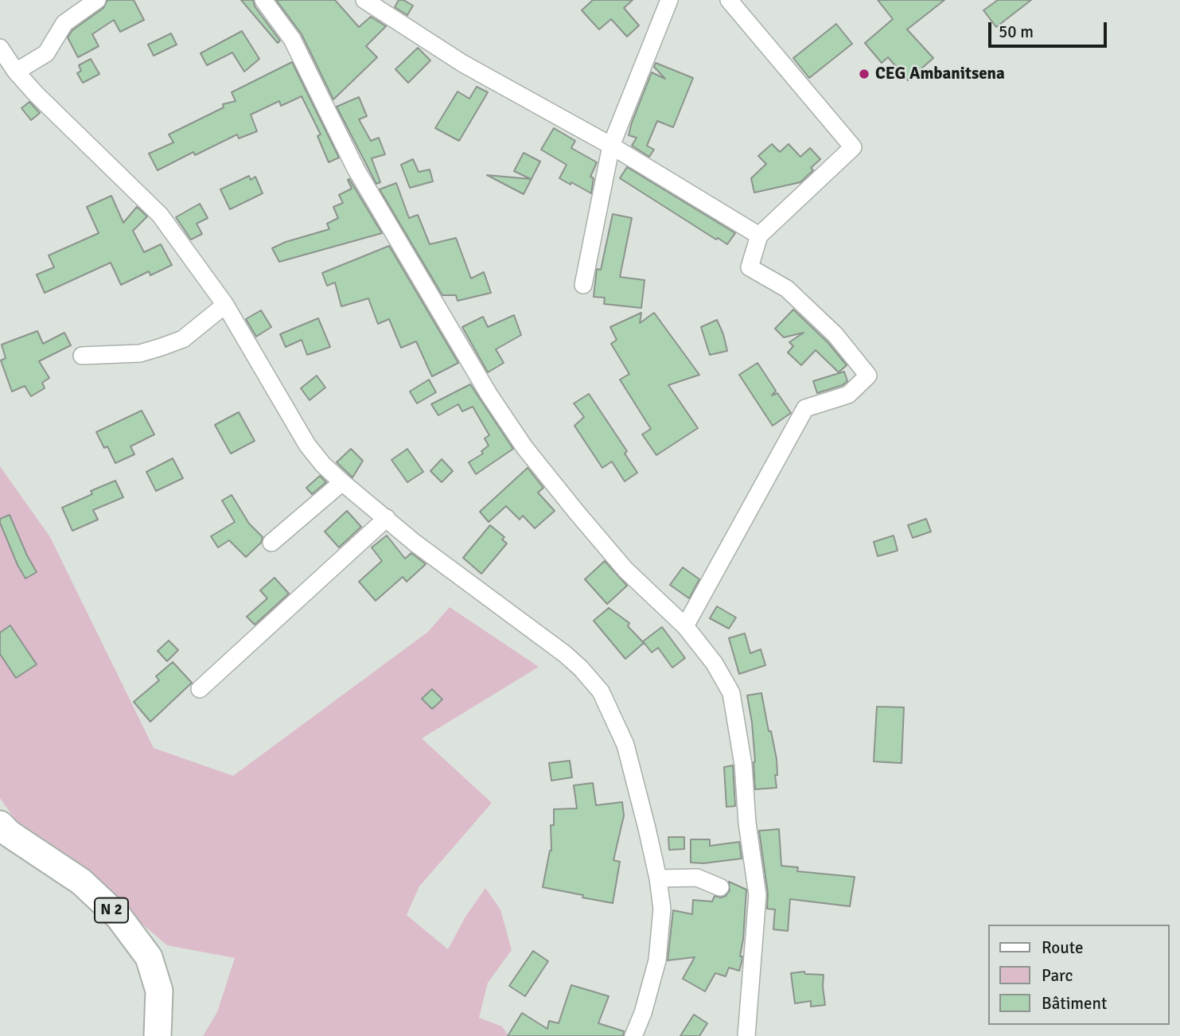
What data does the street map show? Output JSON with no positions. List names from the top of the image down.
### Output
{
  "streets": {
    "main road": ["N 2"]
  },
  "places": ["CEG Ambanitsena"],
  "legend": ["Route", "Parc", "Bâtiment"],
  "scale_bar": "50 m"
}
